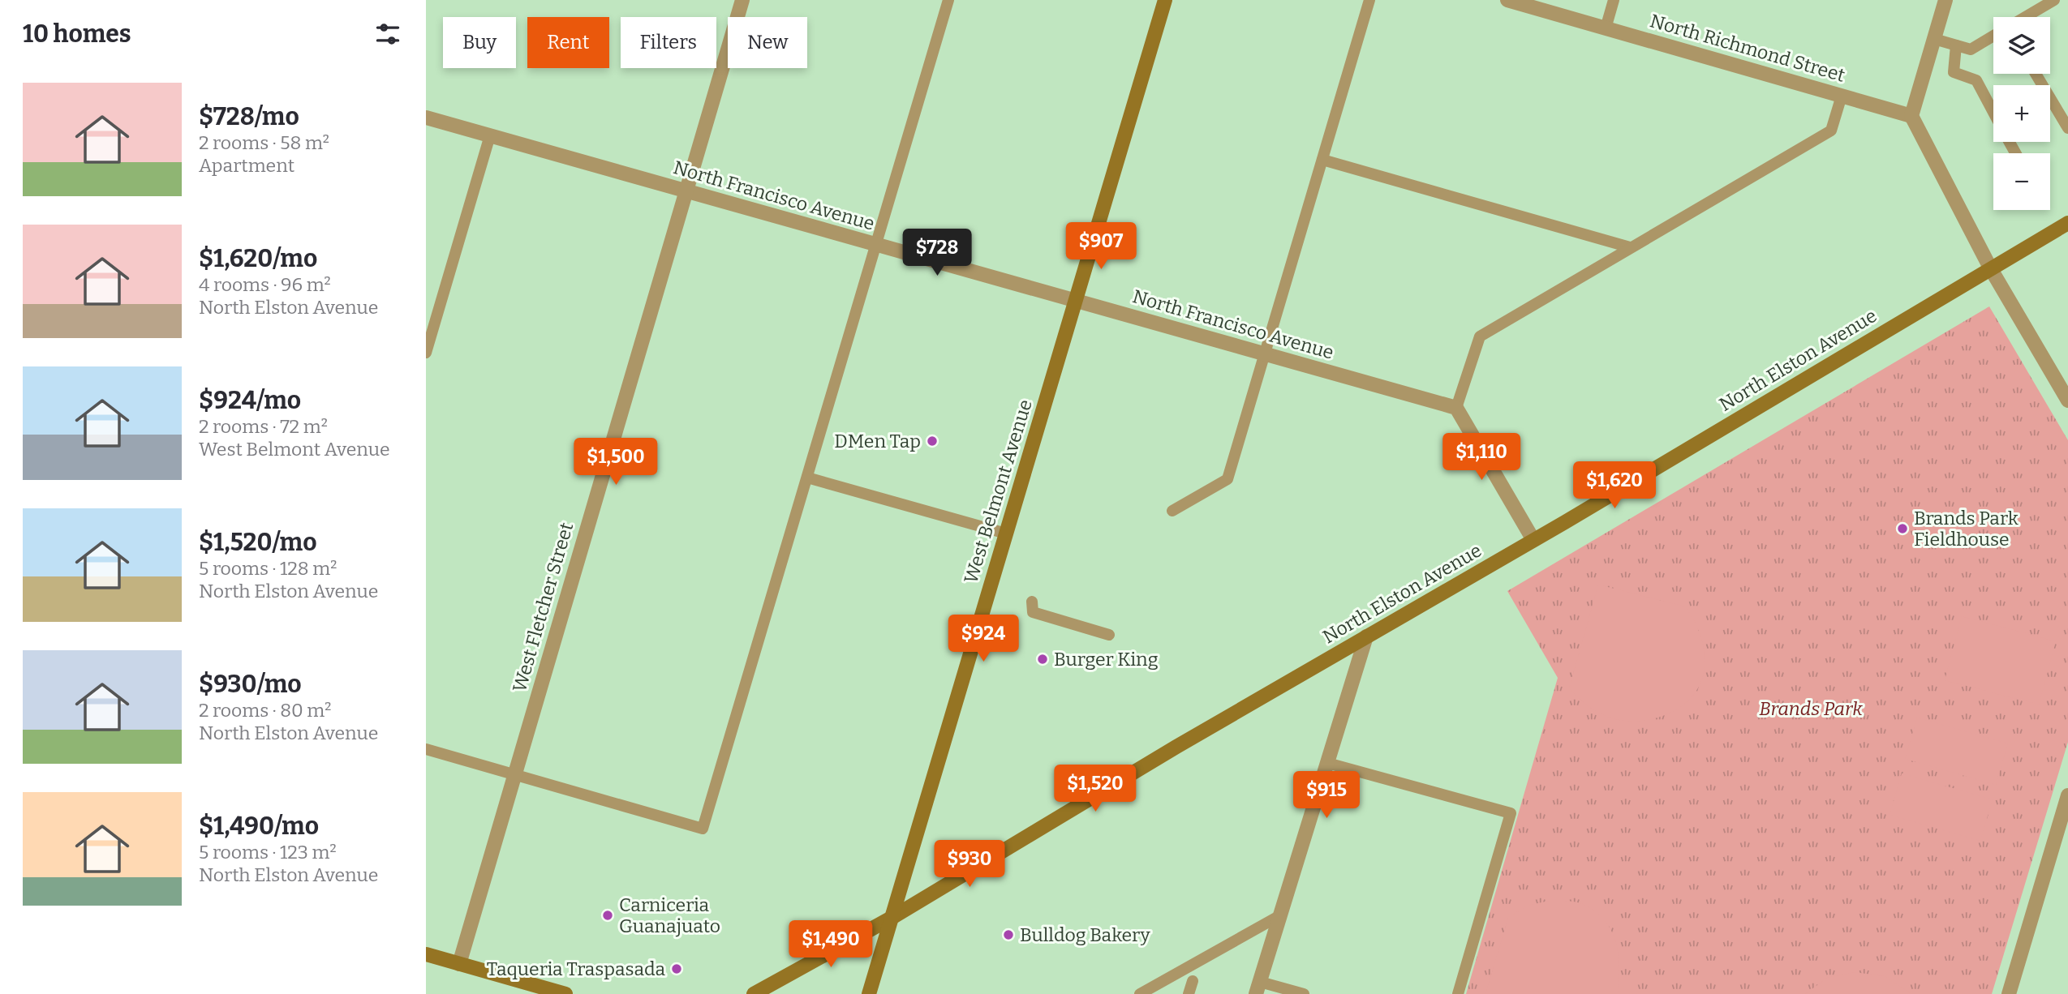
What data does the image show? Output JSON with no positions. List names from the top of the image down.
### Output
{
  "streets": {
    "main road": ["North Elston Avenue", "West Belmont Avenue"],
    "street": ["North Richmond Street", "North Francisco Avenue", "West Fletcher Street"]
  },
  "crossings": [
    ["North Francisco Avenue", "West Belmont Avenue"],
    ["North Francisco Avenue", "West Fletcher Street"],
    ["North Elston Avenue", "West Belmont Avenue"]
  ],
  "parks": ["Brands Park"],
  "places": [
    "DMen Tap",
    "Brands Park Fieldhouse",
    "Burger King",
    "Carniceria Guanajuato",
    "Bulldog Bakery",
    "Taqueria Traspasada"
  ],
  "page": {
    "heading": "10 homes",
    "map_buttons": ["+", "−"],
    "chip": [
      "Buy",
      "Rent",
      "Filters",
      "New"
    ],
    "list": [
      {
        "name": "$728/mo",
        "note": "2 rooms · 58 m² · Apartment"
      },
      {
        "name": "$1,620/mo",
        "note": "4 rooms · 96 m² · North Elston Avenue"
      },
      {
        "name": "$924/mo",
        "note": "2 rooms · 72 m² · West Belmont Avenue"
      },
      {
        "name": "$1,520/mo",
        "note": "5 rooms · 128 m² · North Elston Avenue"
      },
      {
        "name": "$930/mo",
        "note": "2 rooms · 80 m² · North Elston Avenue"
      },
      {
        "name": "$1,490/mo",
        "note": "5 rooms · 123 m² · North Elston Avenue"
      }
    ],
    "price": [
      "$907",
      "$728",
      "$1,110",
      "$1,500",
      "$1,620",
      "$924",
      "$1,520",
      "$915",
      "$930",
      "$1,490"
    ]
  }
}
